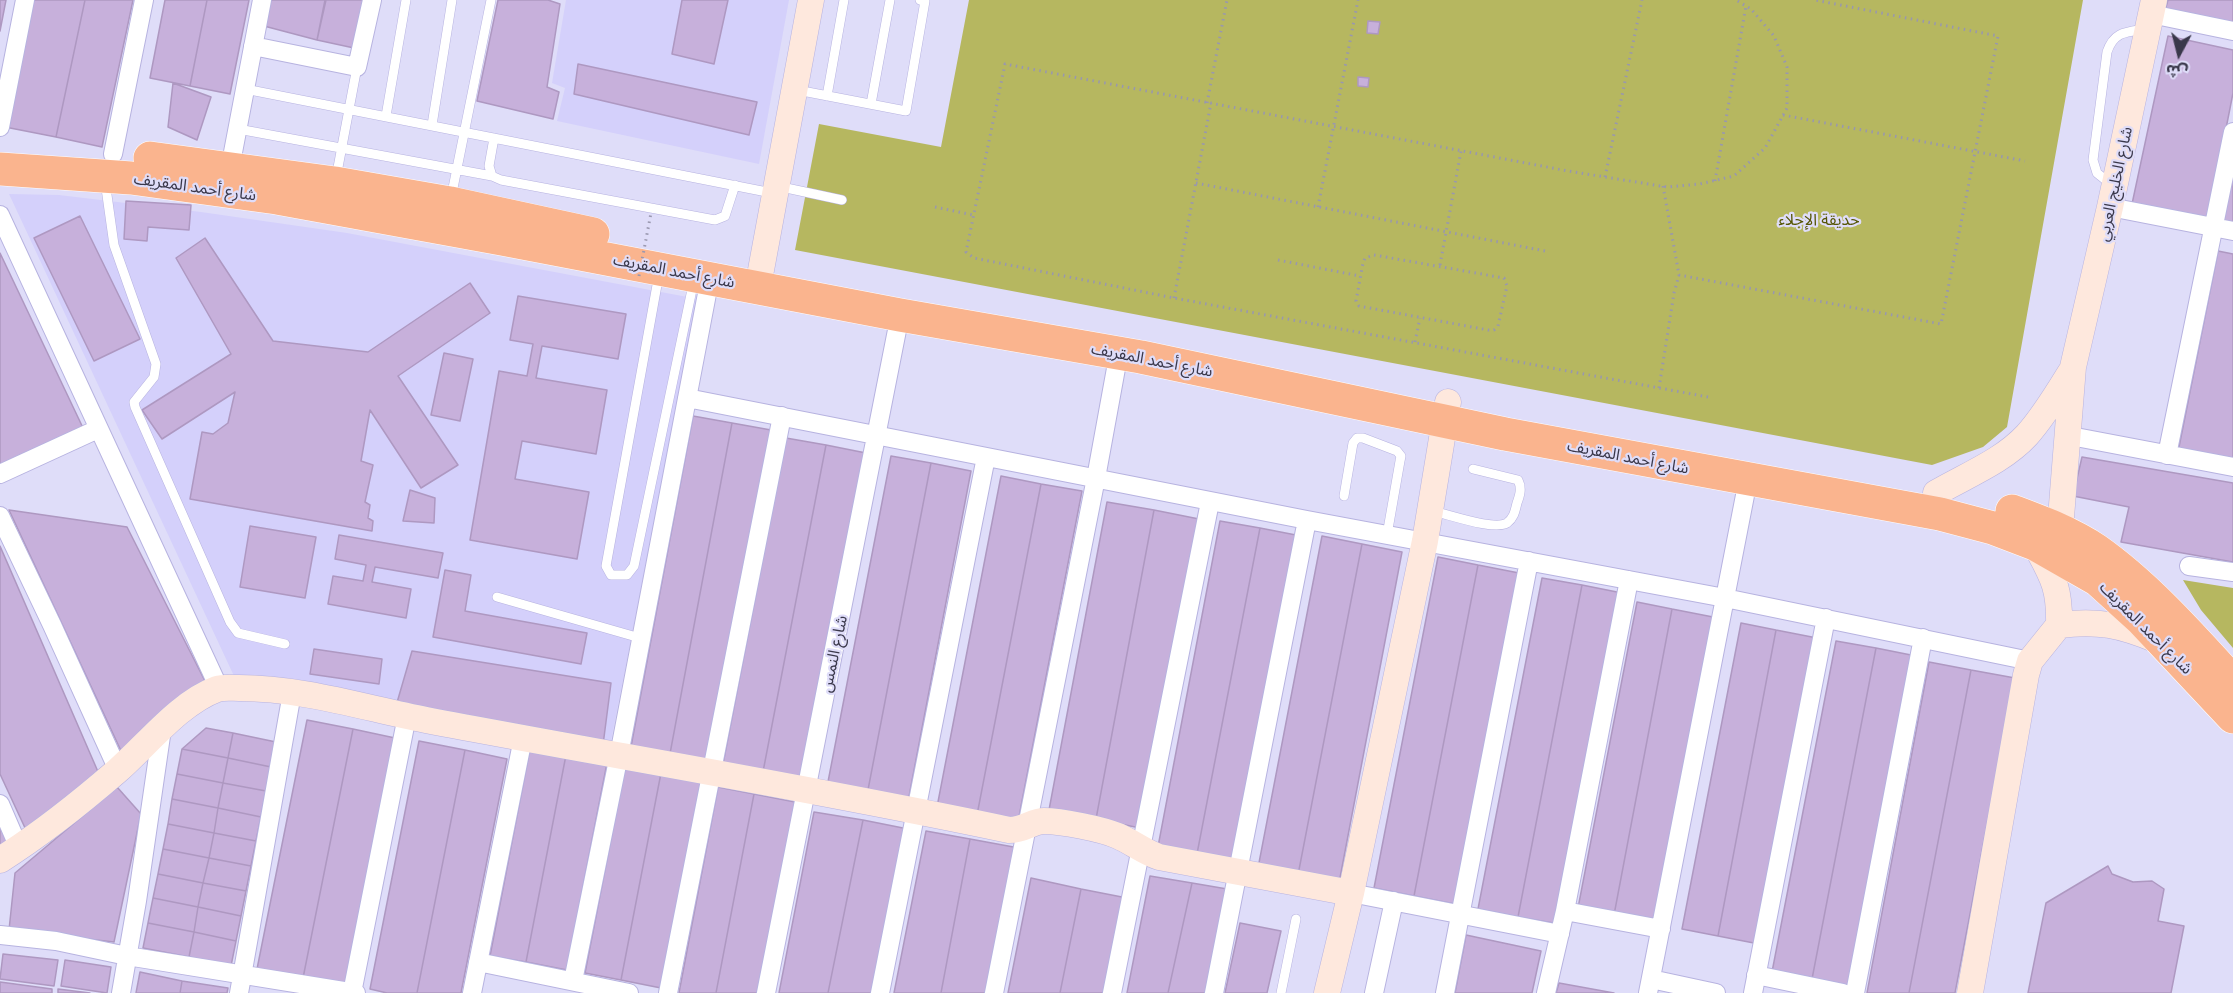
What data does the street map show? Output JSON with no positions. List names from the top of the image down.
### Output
{
  "streets": {
    "highway": ["شارع أحمد المقريف"],
    "street": ["شارع الخليج العربي", "شارع النمس"]
  },
  "crossings": [
    ["شارع الخليج العربي", "شارع أحمد المقريف"],
    ["شارع أحمد المقريف", "شارع النمس"]
  ],
  "parks": ["حديقة الإجلاء"],
  "north": "bottom"
}
